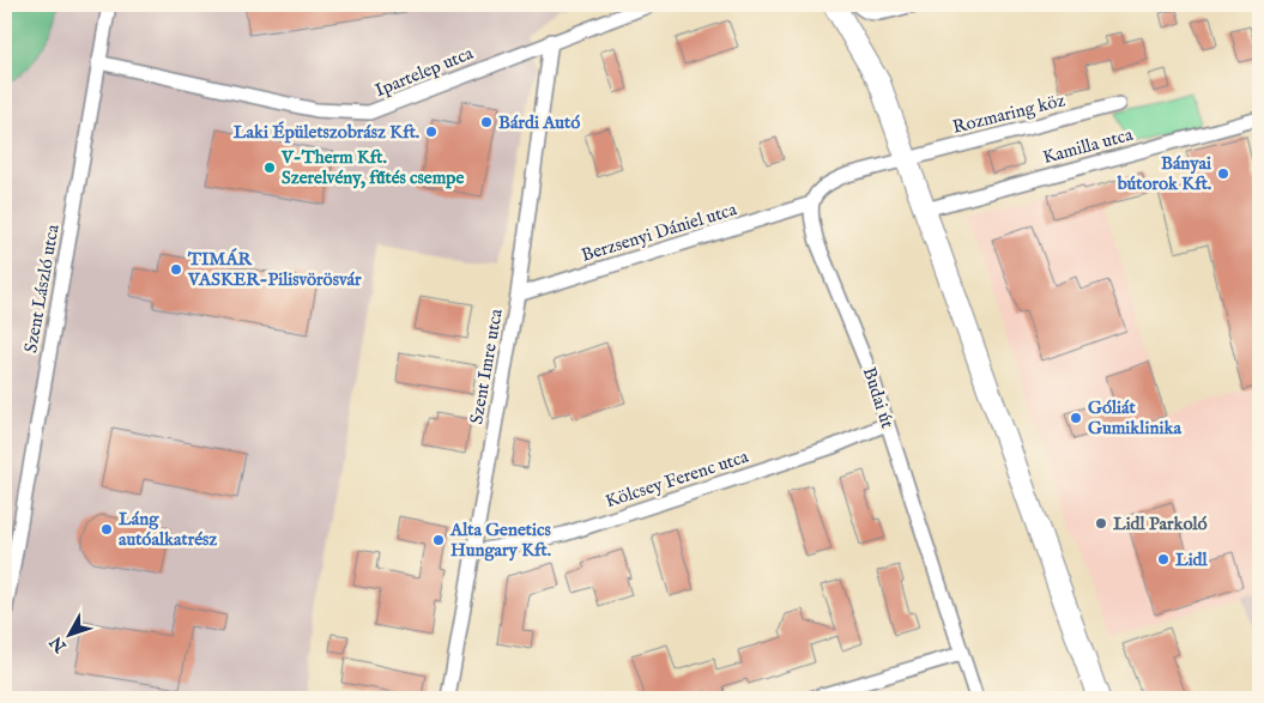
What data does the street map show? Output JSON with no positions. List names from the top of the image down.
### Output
{
  "streets": {
    "street": [
      "Ipartelep utca",
      "Rozmaring köz",
      "Kamilla utca",
      "Berzsenyi Dániel utca",
      "Szent László utca",
      "Szent Imre utca",
      "Budai út",
      "Kölcsey Ferenc utca"
    ]
  },
  "crossings": [
    ["Ipartelep utca", "Szent László utca"],
    ["Ipartelep utca", "Szent Imre utca"],
    ["Berzsenyi Dániel utca", "Szent Imre utca"],
    ["Berzsenyi Dániel utca", "Budai út"],
    ["Szent Imre utca", "Kölcsey Ferenc utca"],
    ["Budai út", "Kölcsey Ferenc utca"]
  ],
  "places": [
    "Bárdi Autó",
    "Laki Épületszobrász Kft.",
    "V-Therm Kft. Szerelvény, fűtés csempe",
    "Bányai bútorok Kft.",
    "TIMÁR VASKER-Pilisvörösvár",
    "Góliát Gumiklinika",
    "Lidl Parkoló",
    "Láng autóalkatrész",
    "Alta Genetics Hungary Kft.",
    "Lidl"
  ],
  "north": "bottom left"
}
